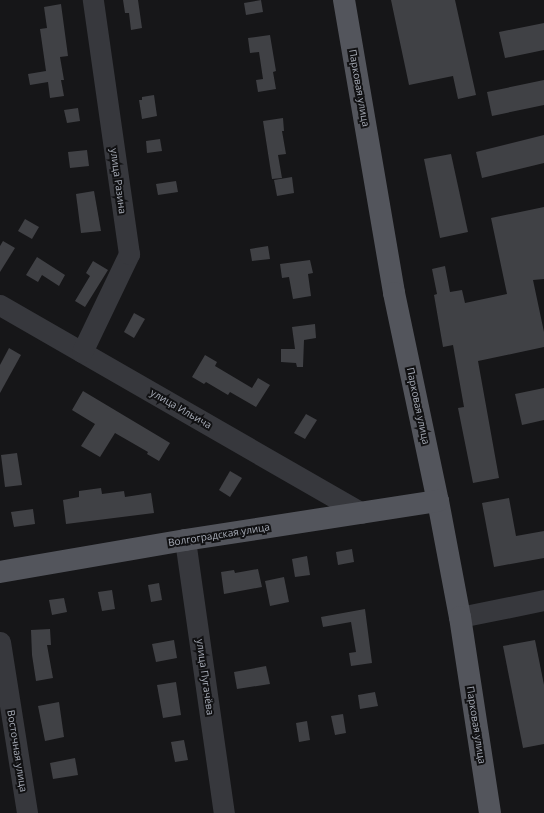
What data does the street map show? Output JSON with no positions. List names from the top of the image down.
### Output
{
  "streets": {
    "main road": ["Парковая улица", "Волгоградская улица"],
    "street": [
      "улица Разина",
      "улица Ильича",
      "улица Пугачёва",
      "Восточная улица"
    ]
  },
  "crossings": [
    ["Парковая улица", "Волгоградская улица"],
    ["улица Разина", "улица Ильича"],
    ["улица Ильича", "Волгоградская улица"],
    ["Волгоградская улица", "улица Пугачёва"]
  ]
}
